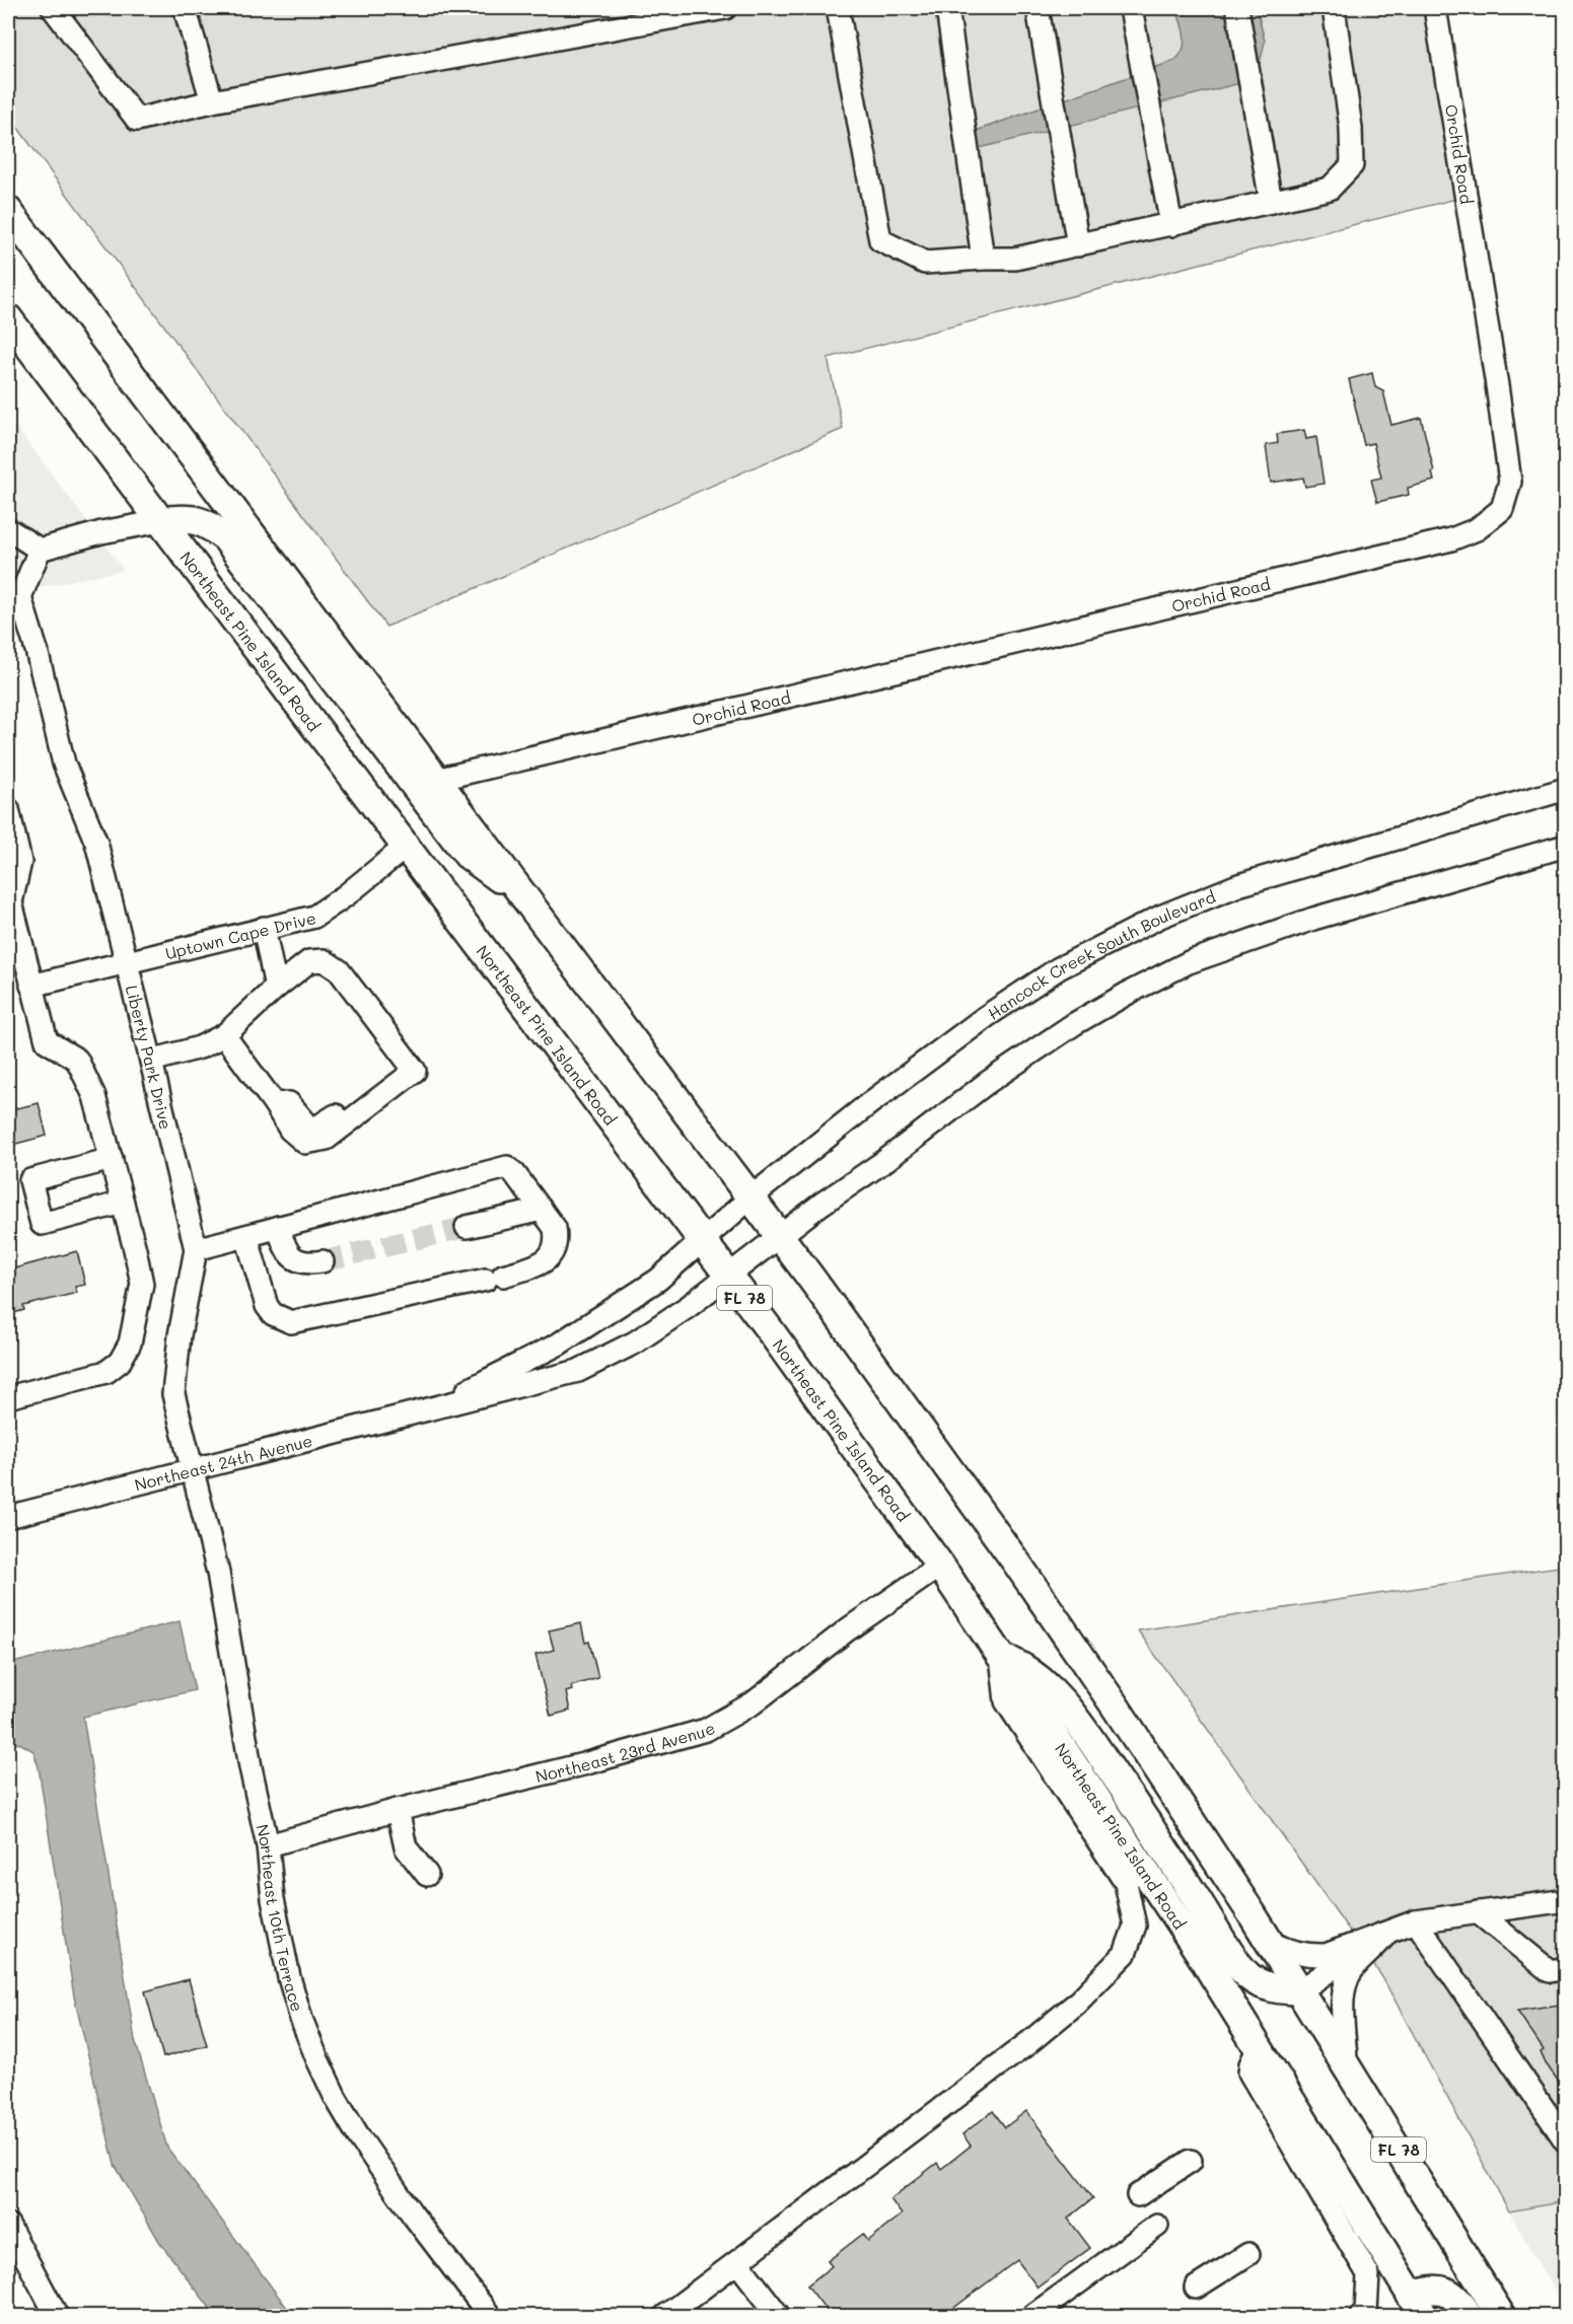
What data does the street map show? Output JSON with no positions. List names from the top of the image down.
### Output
{
  "streets": {
    "main road": ["Northeast Pine Island Road", "FL 78"],
    "street": [
      "Orchid Road",
      "Uptown Cape Drive",
      "Hancock Creek South Boulevard",
      "Liberty Park Drive",
      "Northeast 24th Avenue",
      "Northeast 23rd Avenue",
      "Northeast 10th Terrace"
    ]
  },
  "crossings": [
    ["Orchid Road", "FL 78"],
    ["Northeast Pine Island Road", "Uptown Cape Drive"],
    ["Northeast Pine Island Road", "Hancock Creek South Boulevard"],
    ["Northeast Pine Island Road", "Northeast 24th Avenue"],
    ["Northeast Pine Island Road", "Northeast 23rd Avenue"],
    ["Uptown Cape Drive", "Liberty Park Drive"],
    ["Hancock Creek South Boulevard", "FL 78"],
    ["Hancock Creek South Boulevard", "Northeast 24th Avenue"],
    ["Liberty Park Drive", "Northeast 24th Avenue"],
    ["Liberty Park Drive", "Northeast 10th Terrace"],
    ["Northeast 24th Avenue", "Northeast 10th Terrace"],
    ["Northeast 23rd Avenue", "Northeast 10th Terrace"]
  ]
}
